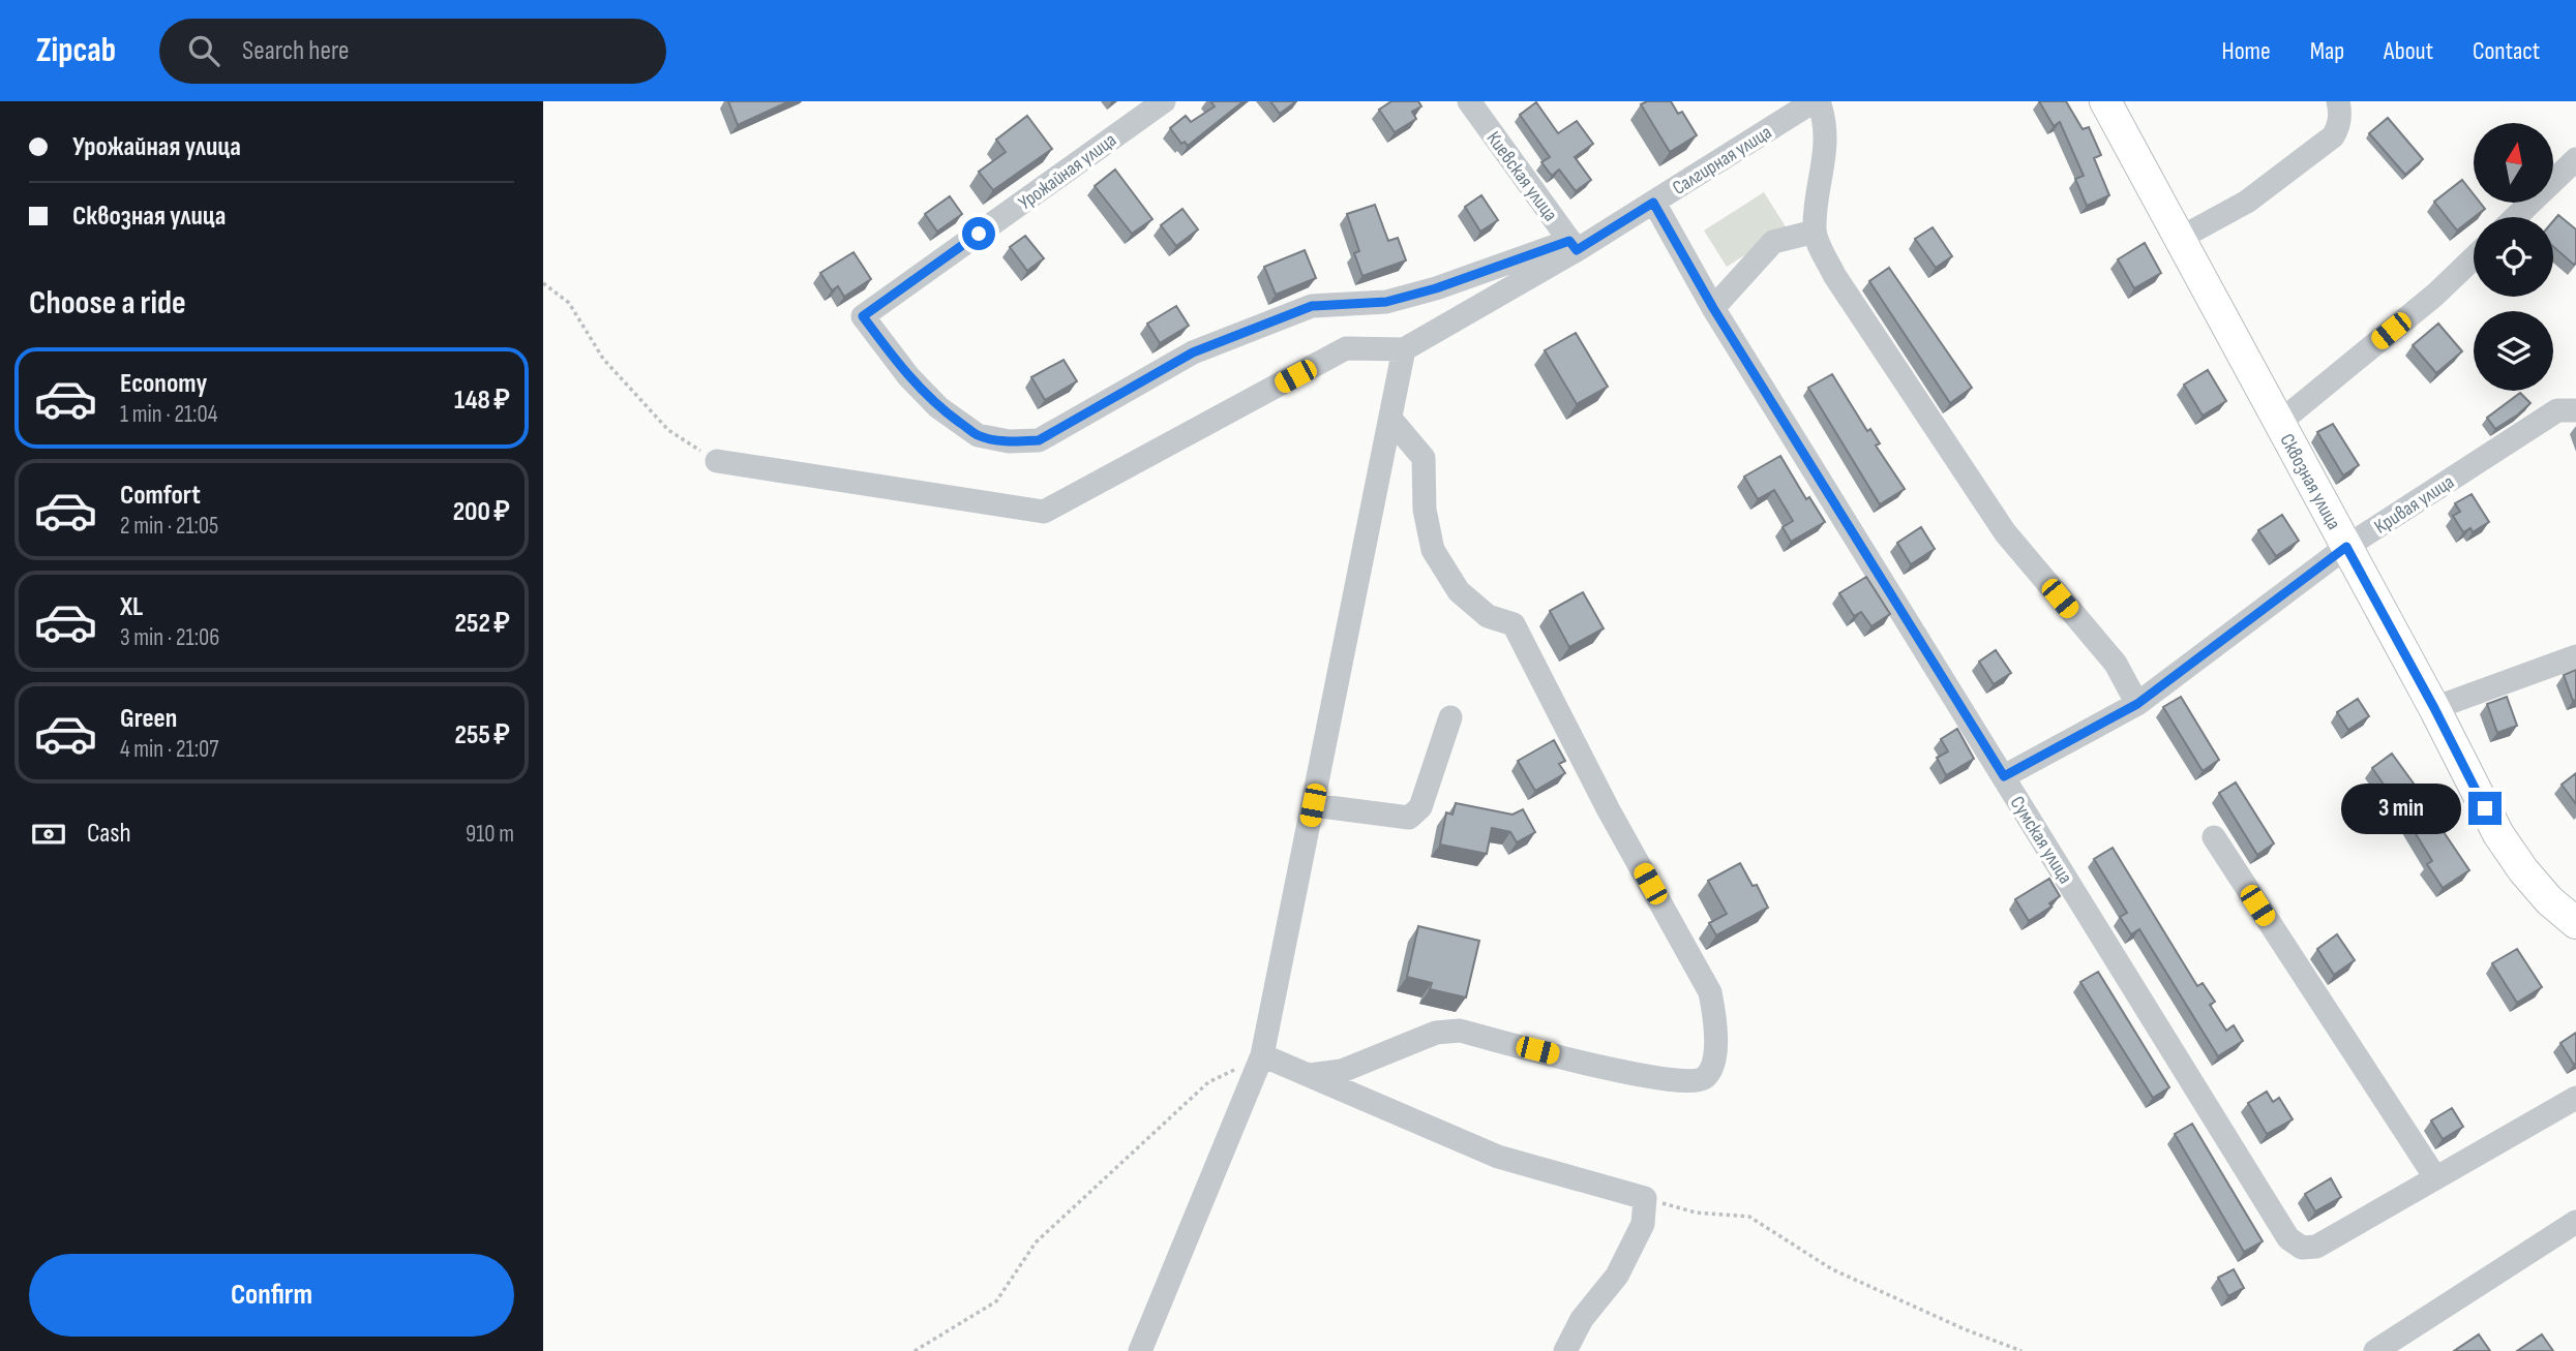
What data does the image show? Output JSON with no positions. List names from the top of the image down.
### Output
{
  "streets": {
    "main road": ["Сквозная улица"],
    "street": [
      "Салгирная улица",
      "Урожайная улица",
      "Киевская улица",
      "Кривая улица",
      "Сумская улица"
    ]
  },
  "crossings": [
    ["Салгирная улица", "Урожайная улица"],
    ["Салгирная улица", "Киевская улица"],
    ["Салгирная улица", "Сумская улица"],
    ["Урожайная улица", "Киевская улица"],
    ["Сквозная улица", "Кривая улица"],
    ["Кривая улица", "Сумская улица"]
  ],
  "north": "top",
  "page": {
    "header": "Zipcab",
    "search": "Search here",
    "nav": [
      "Home",
      "Map",
      "About",
      "Contact"
    ],
    "banner": ["Урожайная улица", "Сквозная улица"],
    "heading": "Choose a ride",
    "list": [
      {
        "name": "Economy",
        "note": "1 min · 21:04",
        "value": "148 ₽"
      },
      {
        "name": "Comfort",
        "note": "2 min · 21:05",
        "value": "200 ₽"
      },
      {
        "name": "XL",
        "note": "3 min · 21:06",
        "value": "252 ₽"
      },
      {
        "name": "Green",
        "note": "4 min · 21:07",
        "value": "255 ₽"
      }
    ],
    "bubble": "3 min",
    "pay": ["Cash", "910 m"],
    "buttons": "Confirm"
  }
}
